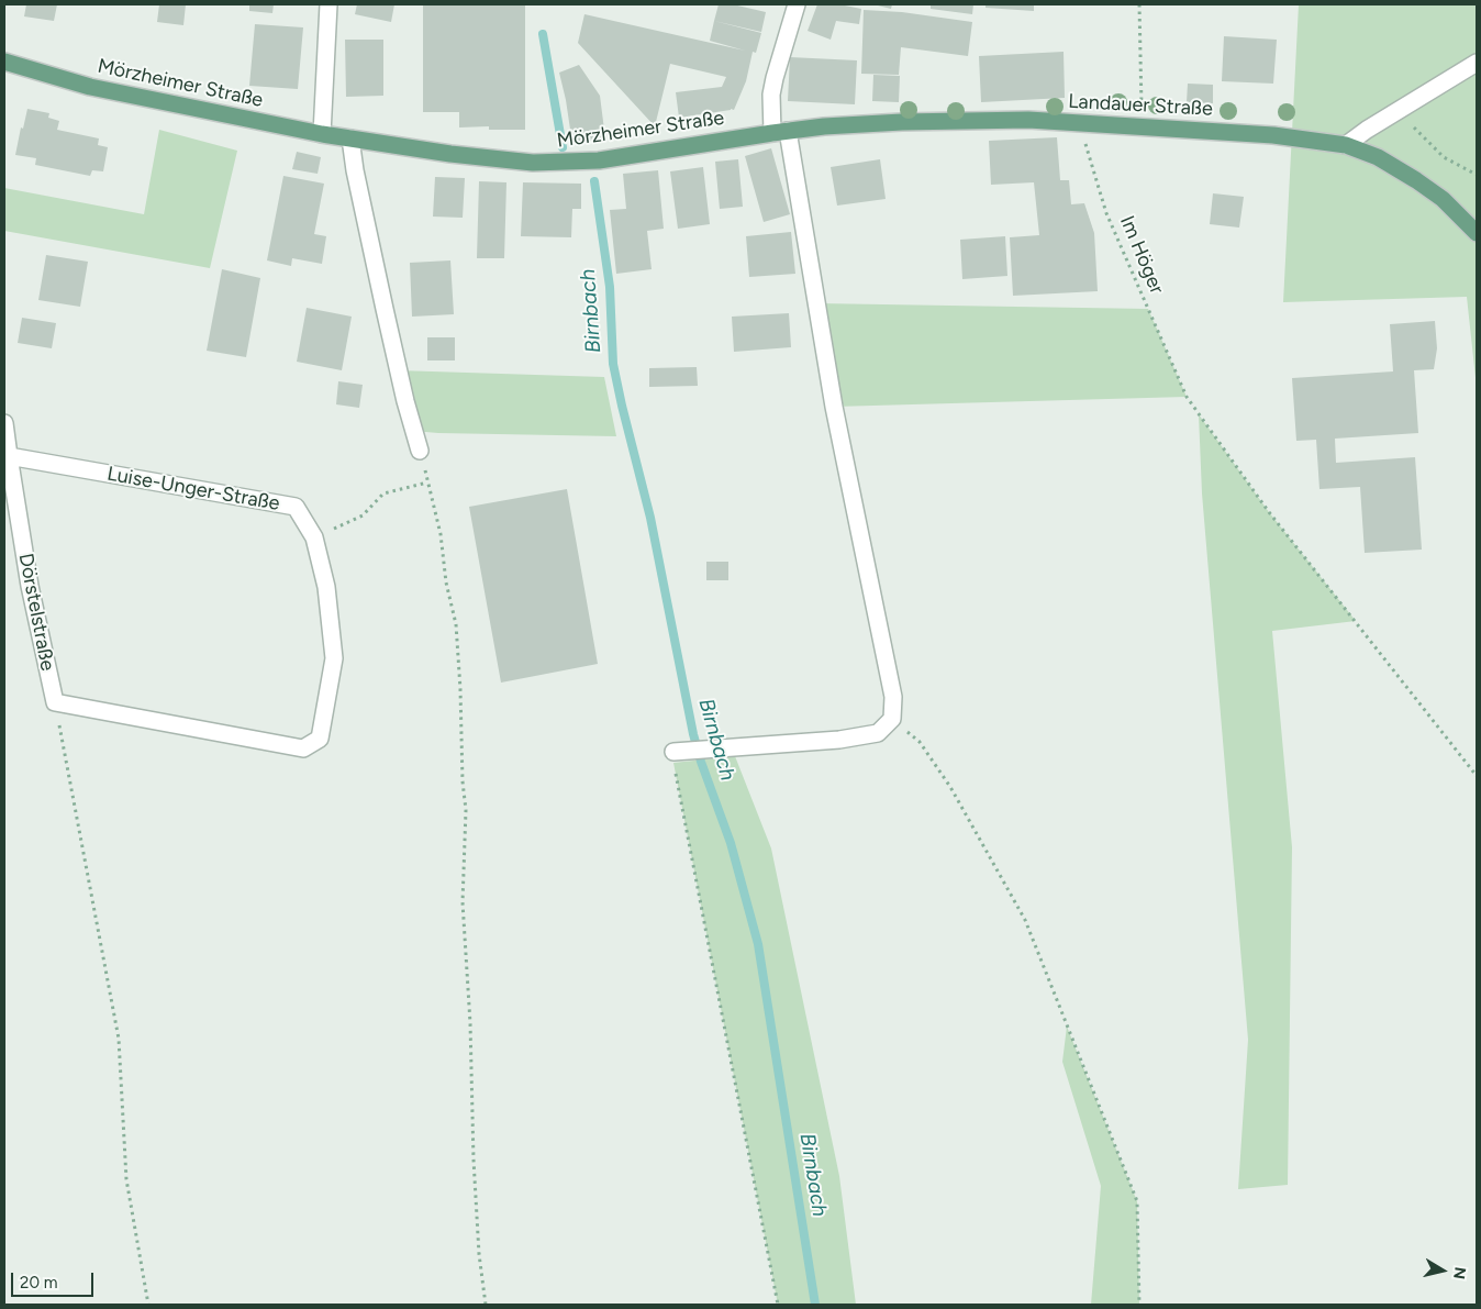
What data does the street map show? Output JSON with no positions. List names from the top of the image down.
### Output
{
  "streets": {
    "main road": ["Mörzheimer Straße", "Landauer Straße"],
    "street": ["Luise-Unger-Straße", "Dörstelstraße"],
    "path": ["Im Höger"]
  },
  "crossings": [
    ["Mörzheimer Straße", "Landauer Straße"],
    ["Landauer Straße", "Im Höger"],
    ["Luise-Unger-Straße", "Dörstelstraße"]
  ],
  "water": ["Birnbach"],
  "scale_bar": "20 m",
  "north": "right"
}
